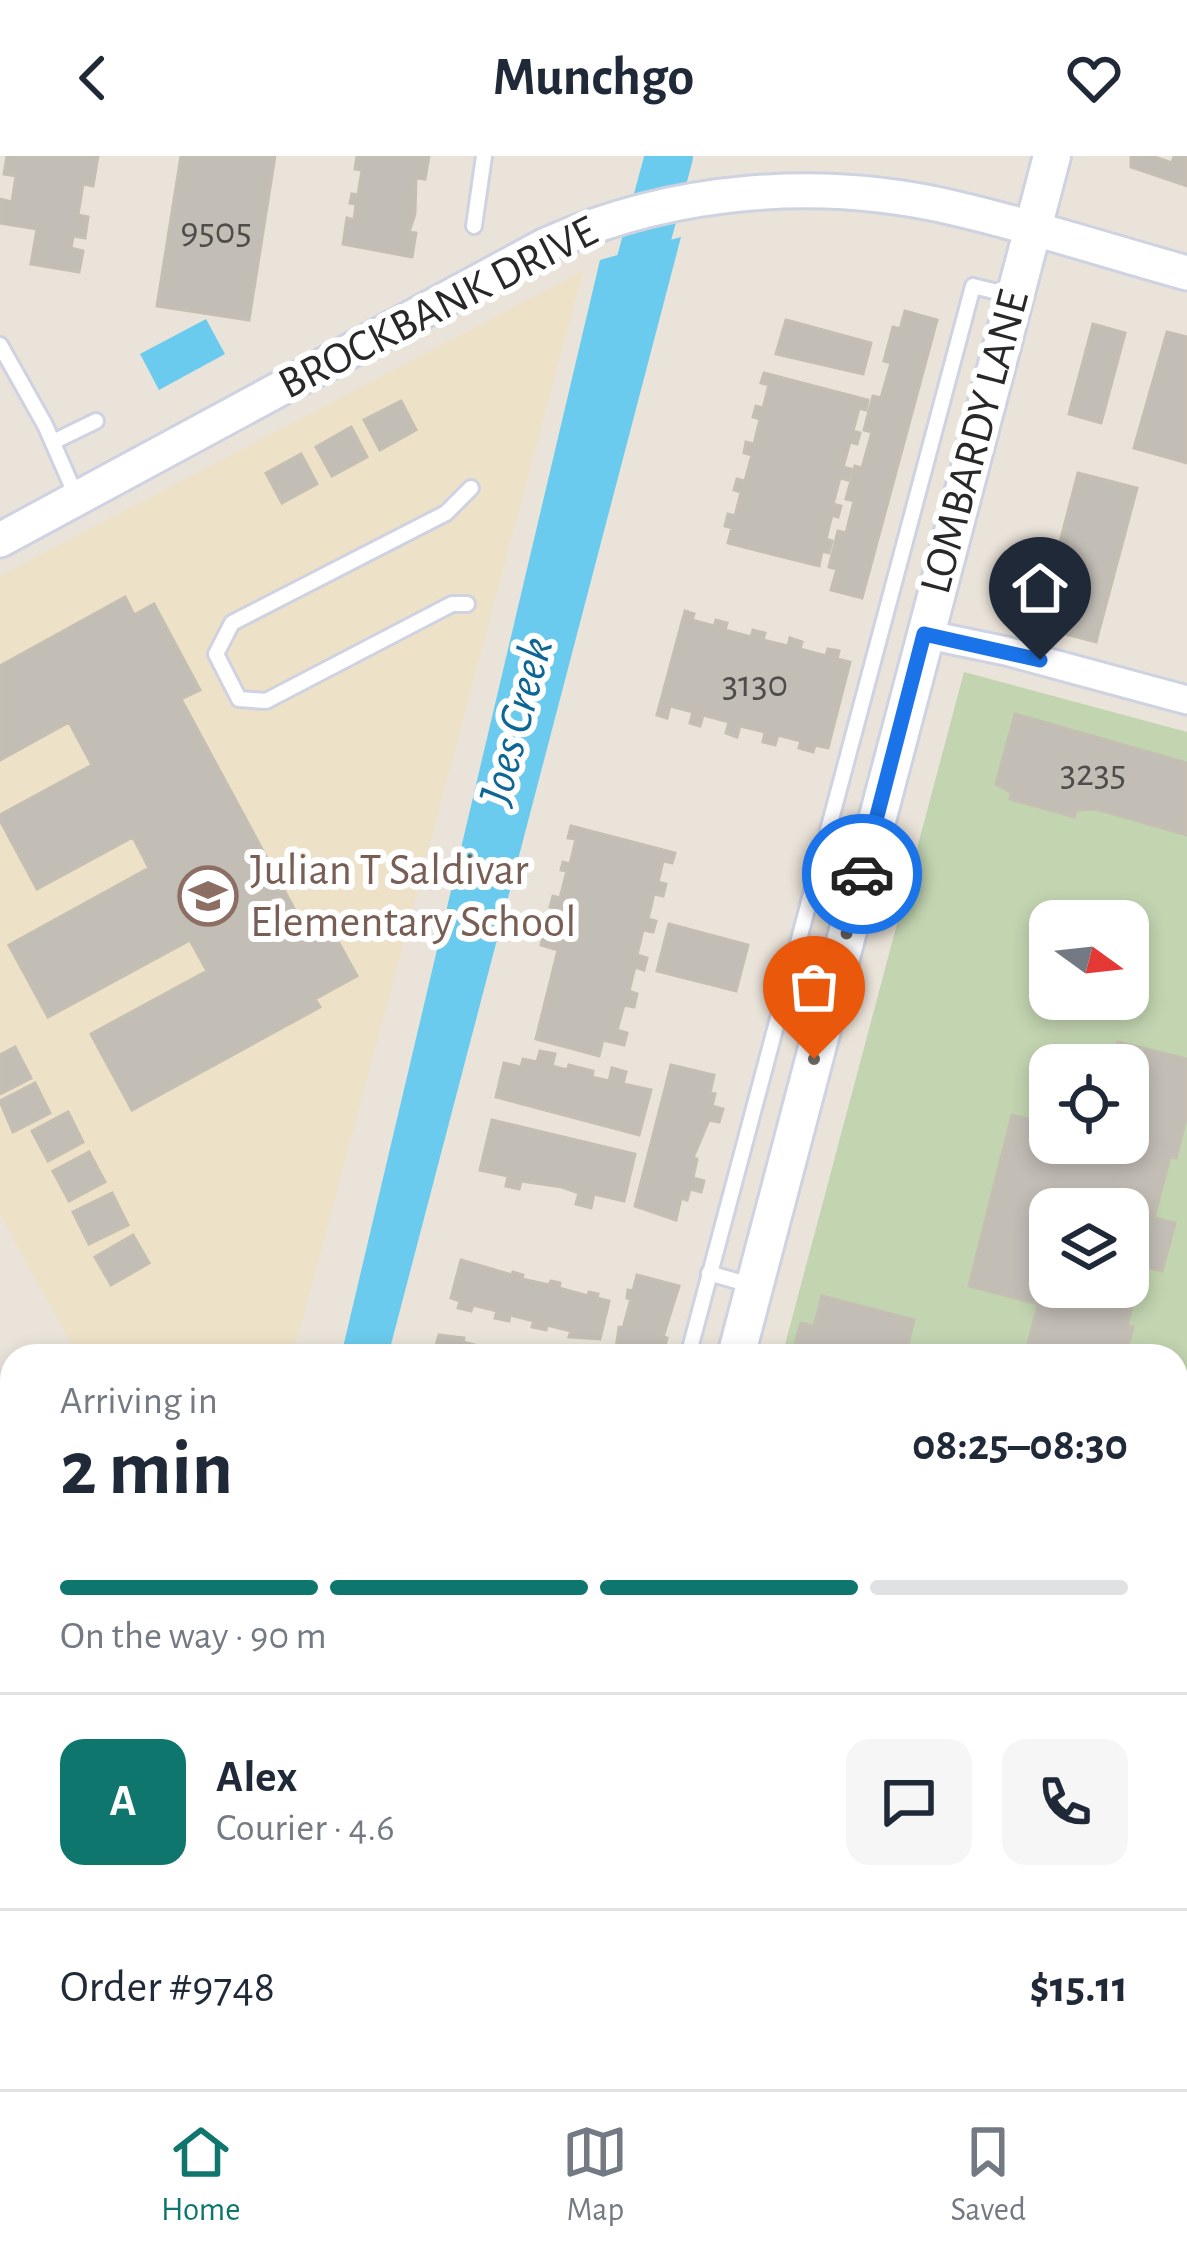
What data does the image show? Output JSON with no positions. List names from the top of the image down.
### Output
{
  "streets": {
    "main road": ["LOMBARDY LANE"],
    "street": ["BROCKBANK DRIVE"]
  },
  "crossings": [
    ["BROCKBANK DRIVE", "LOMBARDY LANE"]
  ],
  "water": ["Joes Creek"],
  "places": {
    "school or university": ["Julian T Saldivar Elementary School"]
  },
  "house_numbers": ["9505", "3130", "3235"],
  "north": "right",
  "page": {
    "header": "Munchgo",
    "heading": ["2 min", "Arriving in", "08:25–08:30"],
    "panel": [
      "Alex",
      "Courier · 4.6",
      "Order #9748",
      "$15.11"
    ],
    "bar": "On the way · 90 m",
    "round": "A",
    "tabs": ["Home", "Map", "Saved"]
  }
}
